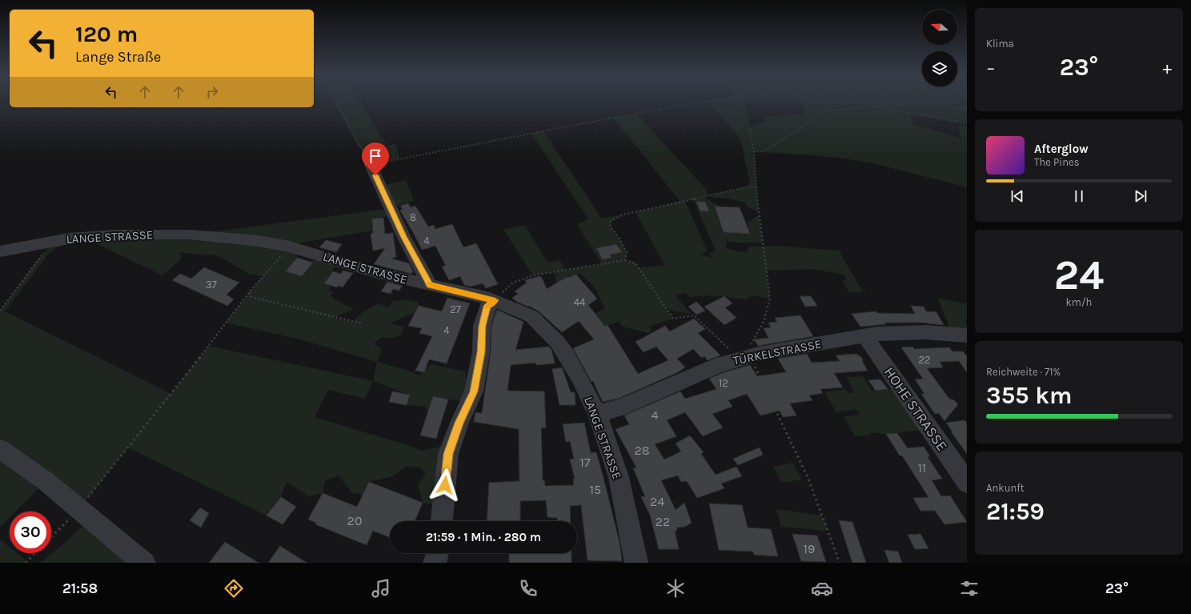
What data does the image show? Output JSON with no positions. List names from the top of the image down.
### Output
{
  "streets": {
    "street": ["LANGE STRASSE", "TÜRKELSTRASSE", "HOHE STRASSE"]
  },
  "crossings": [
    ["LANGE STRASSE", "TÜRKELSTRASSE"],
    ["TÜRKELSTRASSE", "HOHE STRASSE"]
  ],
  "house_numbers": [
    "8",
    "4",
    "37",
    "44",
    "27",
    "4",
    "22",
    "12",
    "4",
    "28",
    "17",
    "11",
    "15",
    "24",
    "20",
    "22",
    "19"
  ],
  "north": "left",
  "page": {
    "tile": [
      "Klima",
      ["24", "km/h"],
      ["Reichweite · 71%", "355 km"],
      ["Ankunft", "21:59"]
    ],
    "turn": ["120 m", "Lange Straße"],
    "heat": ["−", "23°", "+"],
    "song": ["Afterglow", "The Pines"],
    "limit": "30",
    "trip": "21:59 · 1 Min. · 280 m",
    "tabs": ["21:58", "23°"]
  }
}
